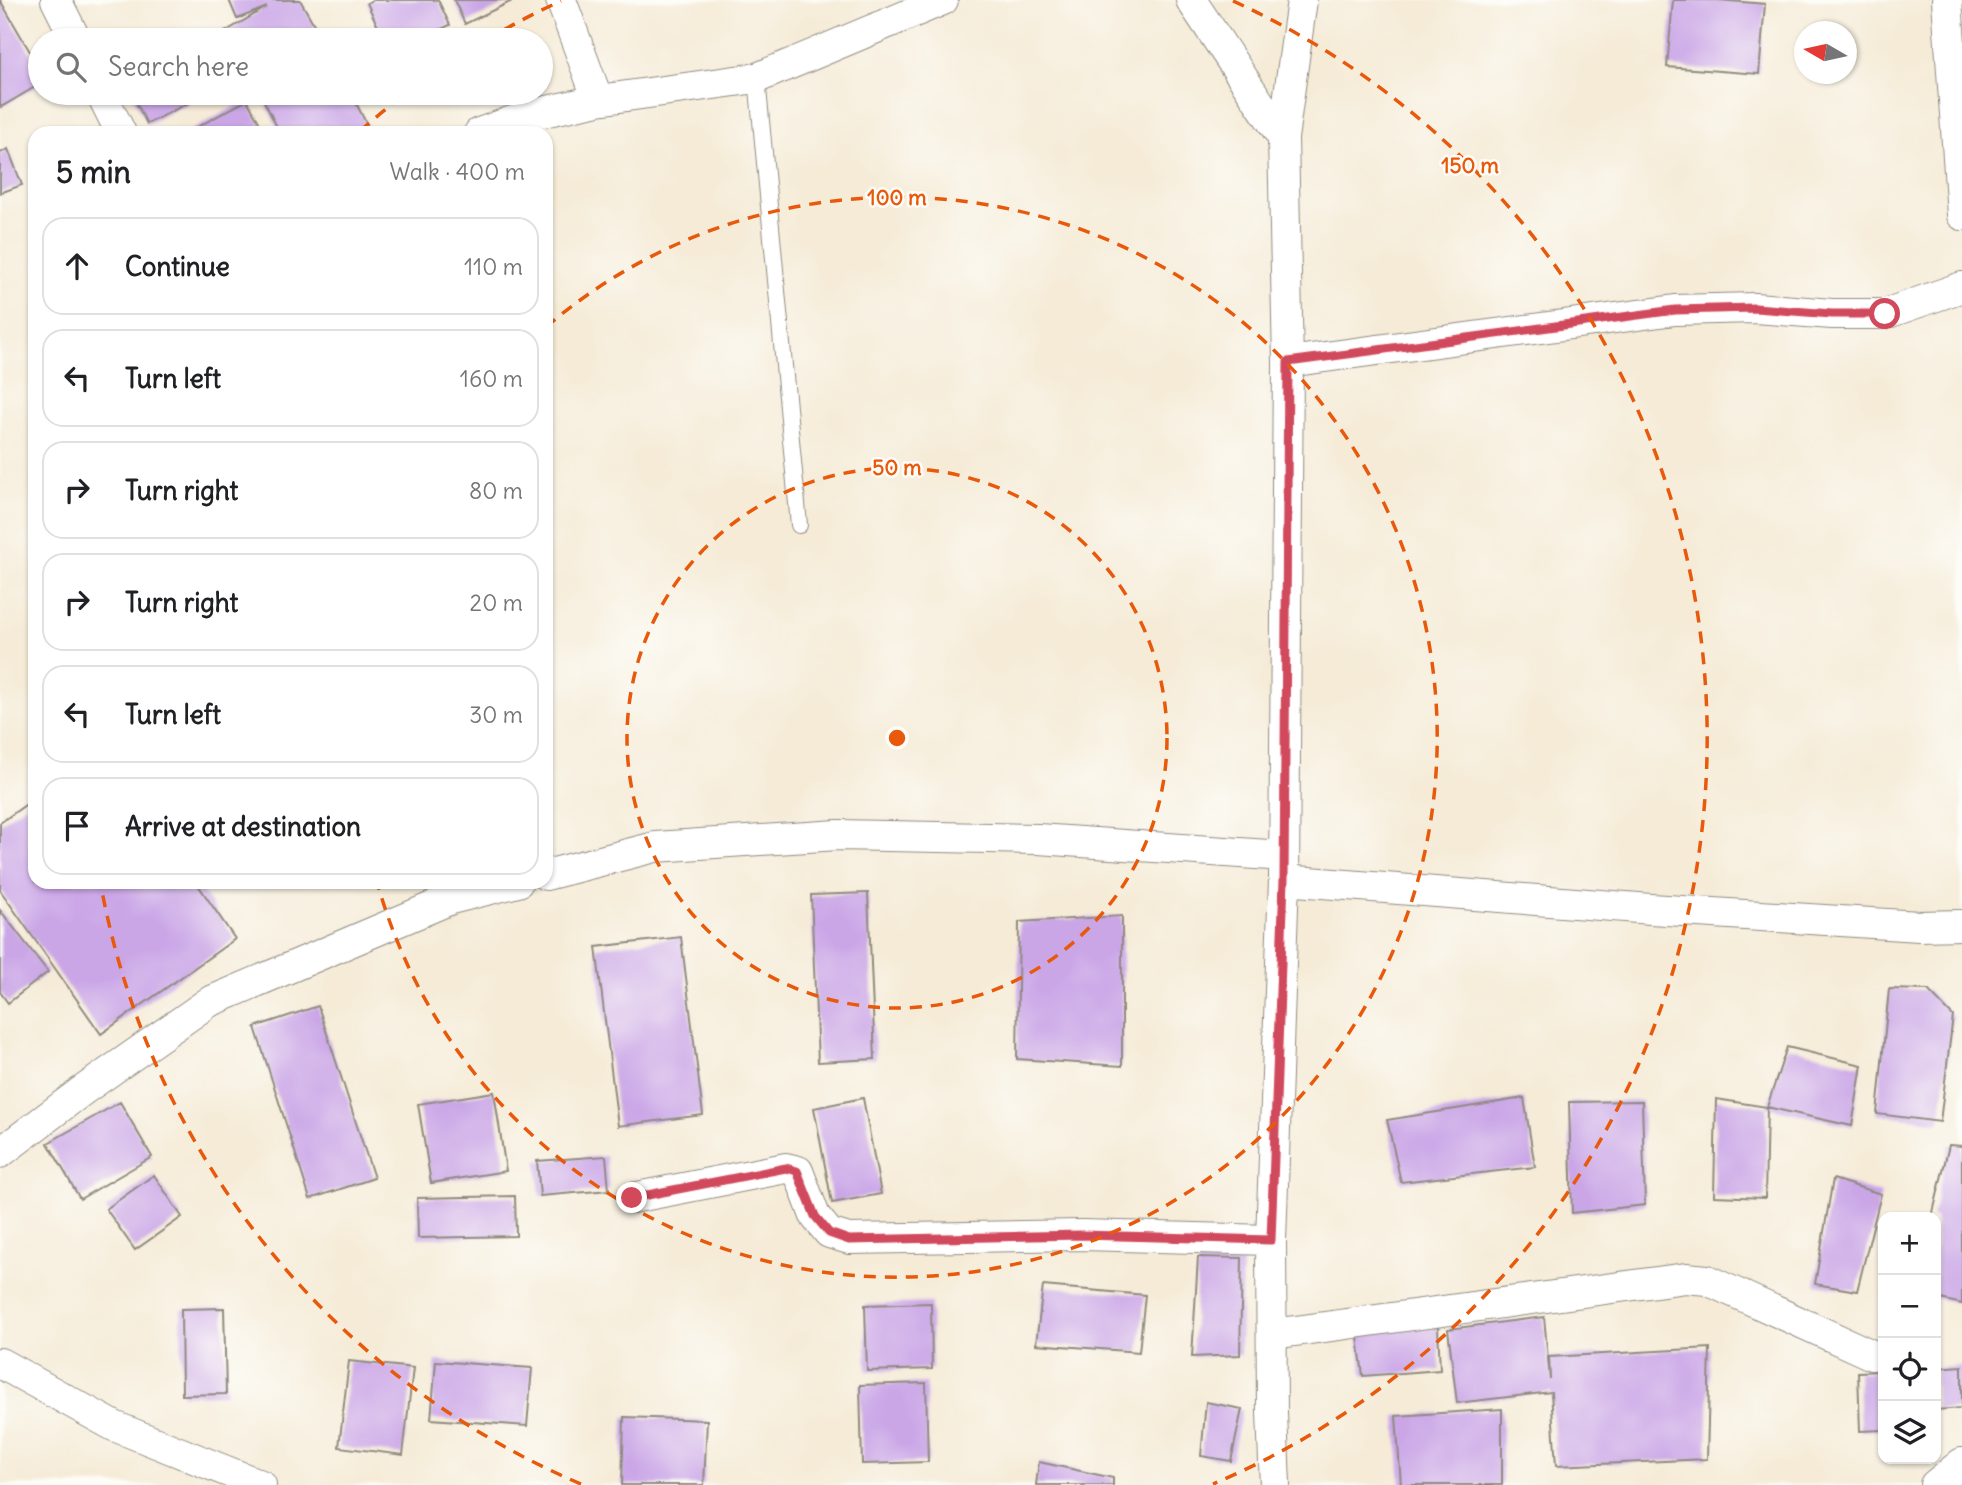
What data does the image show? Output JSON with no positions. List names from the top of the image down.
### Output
{
  "north": "left",
  "page": {
    "search": "Search here",
    "heading": ["5 min", "Walk · 400 m"],
    "list": [
      ["Continue", "110 m"],
      ["Turn left", "160 m"],
      ["Turn right", "80 m"],
      ["Turn right", "20 m"],
      ["Turn left", "30 m"],
      "Arrive at destination"
    ],
    "map_buttons": ["+", "−"]
  },
  "rings": ["150 m", "100 m", "50 m"]
}
